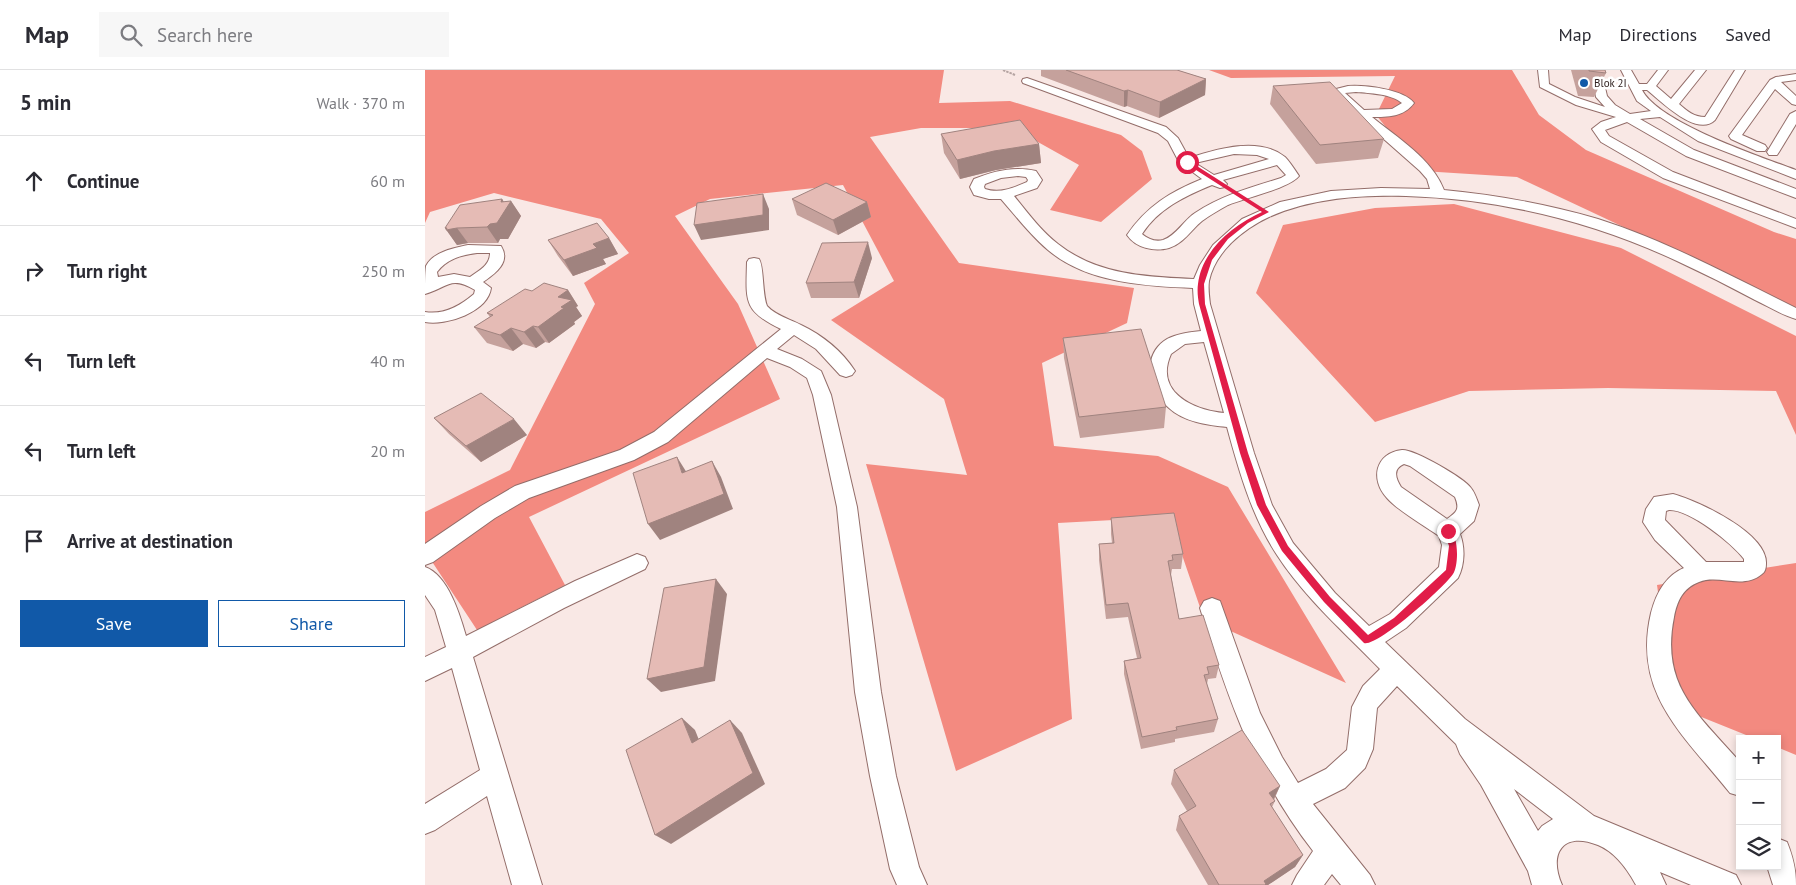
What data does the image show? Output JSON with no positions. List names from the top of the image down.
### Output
{
  "places": ["Blok 2I"],
  "page": {
    "header": "Map",
    "search": "Search here",
    "nav": ["Map", "Directions", "Saved"],
    "heading": ["5 min", "Walk · 370 m"],
    "list": [
      ["Continue", "60 m"],
      ["Turn right", "250 m"],
      ["Turn left", "40 m"],
      ["Turn left", "20 m"],
      "Arrive at destination"
    ],
    "buttons": ["Save", "Share"],
    "map_buttons": ["+", "−"]
  }
}
